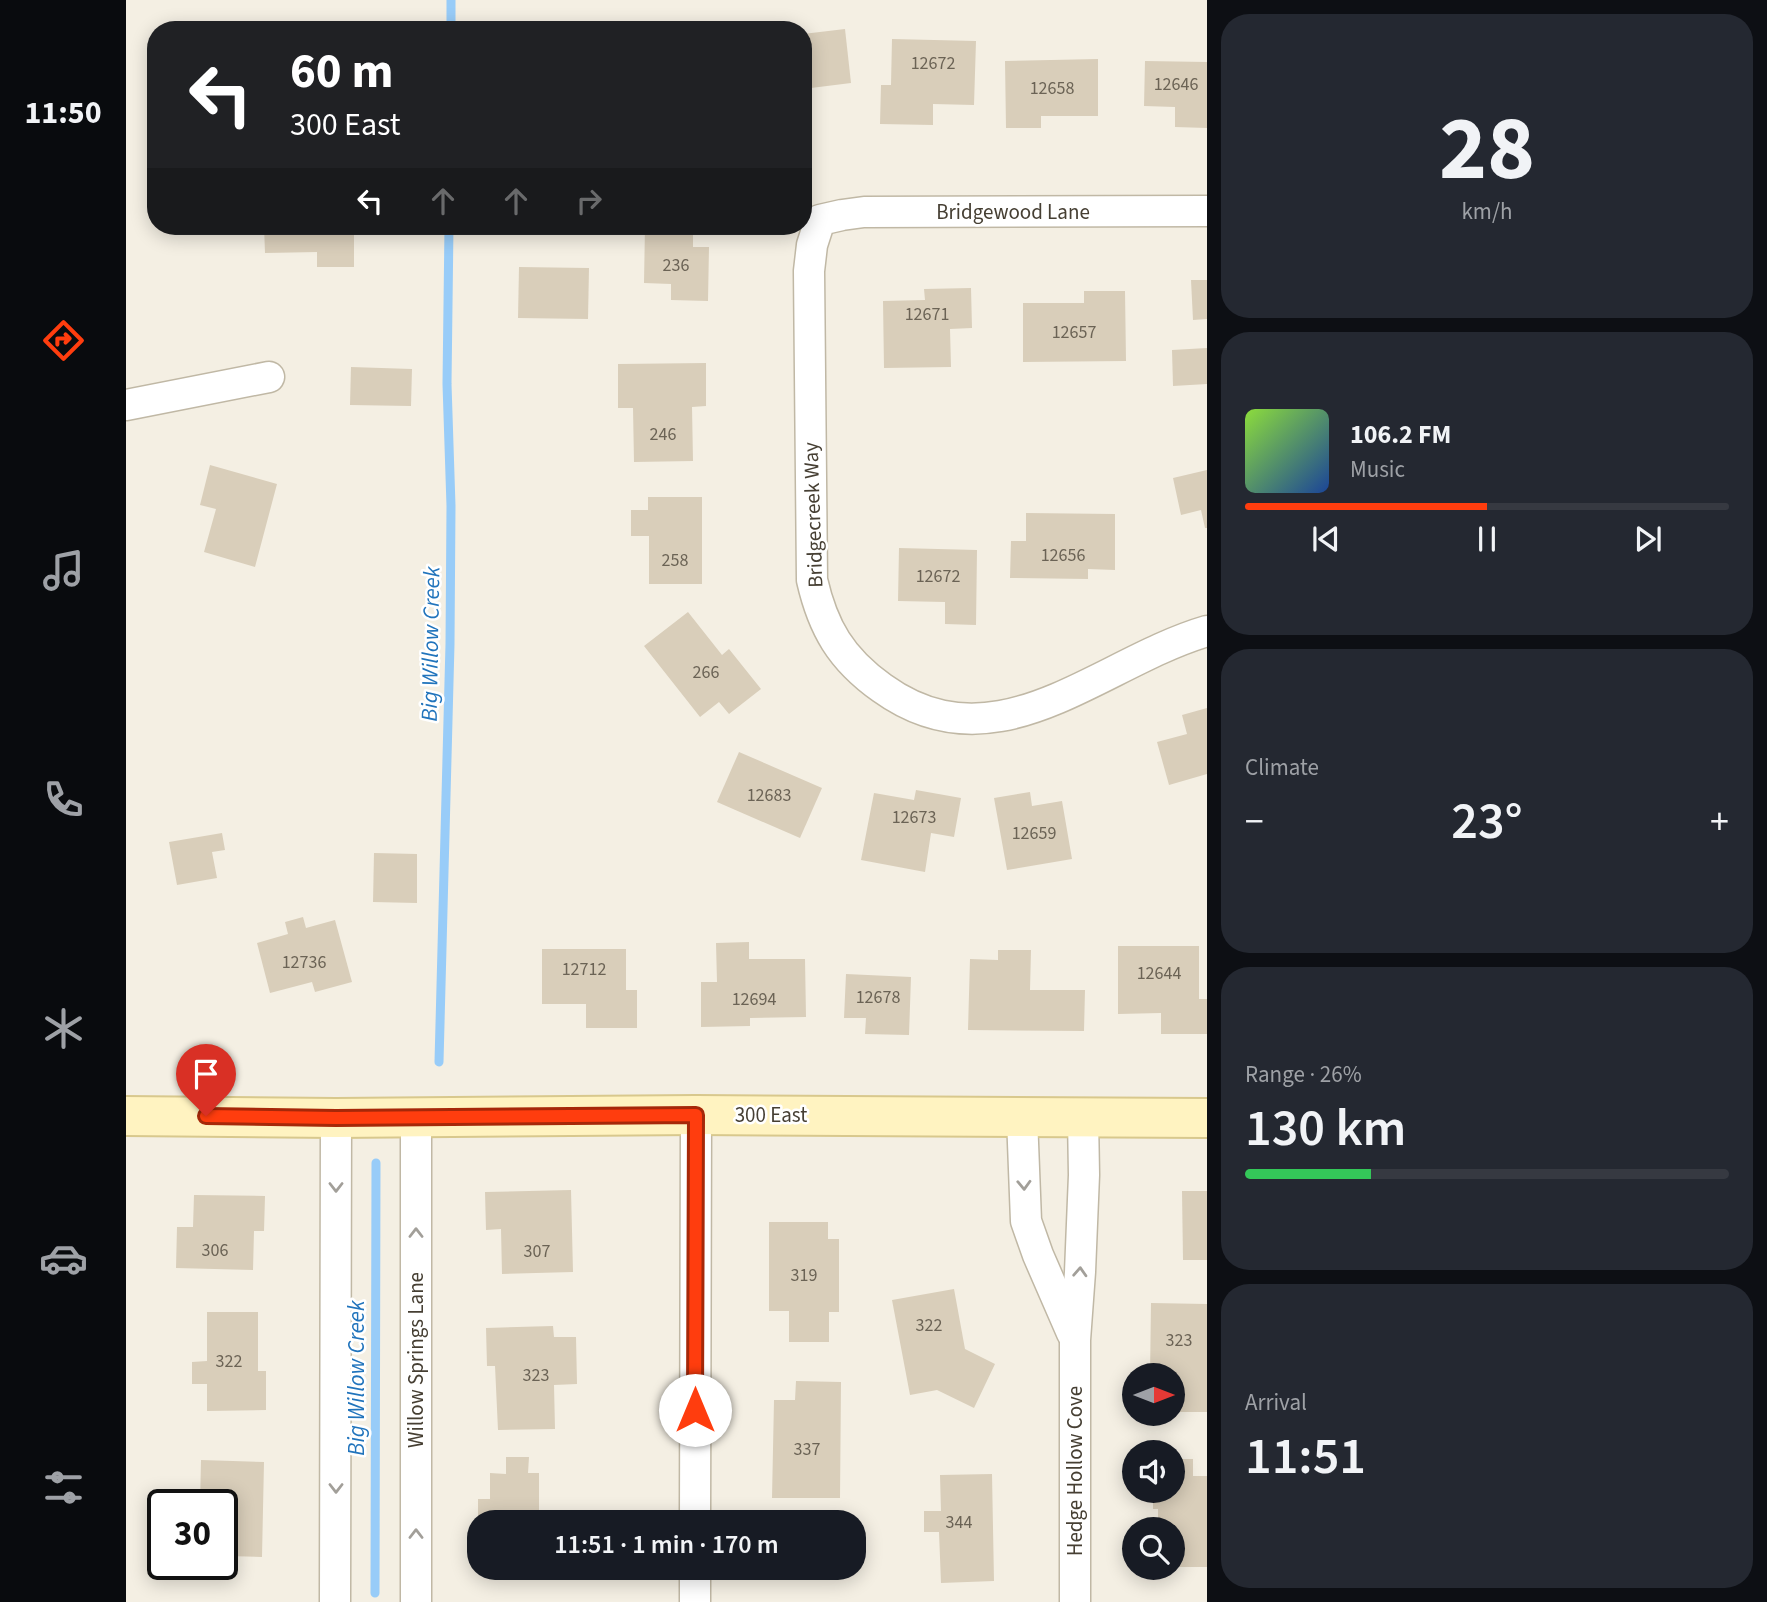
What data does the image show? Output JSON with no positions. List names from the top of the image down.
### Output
{
  "streets": {
    "main road": ["300 East"],
    "street": [
      "Bridgewood Lane",
      "Bridgecreek Way",
      "Willow Springs Lane",
      "Hedge Hollow Cove"
    ]
  },
  "crossings": [
    ["Bridgewood Lane", "Bridgecreek Way"],
    ["300 East", "Willow Springs Lane"],
    ["300 East", "Hedge Hollow Cove"]
  ],
  "water": ["Big Willow Creek"],
  "house_numbers": [
    "12672",
    "12646",
    "12658",
    "236",
    "12671",
    "12657",
    "246",
    "12656",
    "258",
    "12672",
    "266",
    "12683",
    "12673",
    "12659",
    "12736",
    "12712",
    "12644",
    "12678",
    "12694",
    "306",
    "307",
    "319",
    "322",
    "323",
    "322",
    "323",
    "337",
    "344"
  ],
  "north": "right",
  "page": {
    "tabs": "11:50",
    "tile": [
      ["28", "km/h"],
      "Climate",
      ["Range · 26%", "130 km"],
      ["Arrival", "11:51"]
    ],
    "turn": ["60 m", "300 East"],
    "song": ["106.2 FM", "Music"],
    "heat": ["−", "23°", "+"],
    "limit": "30",
    "trip": "11:51 · 1 min · 170 m"
  }
}
